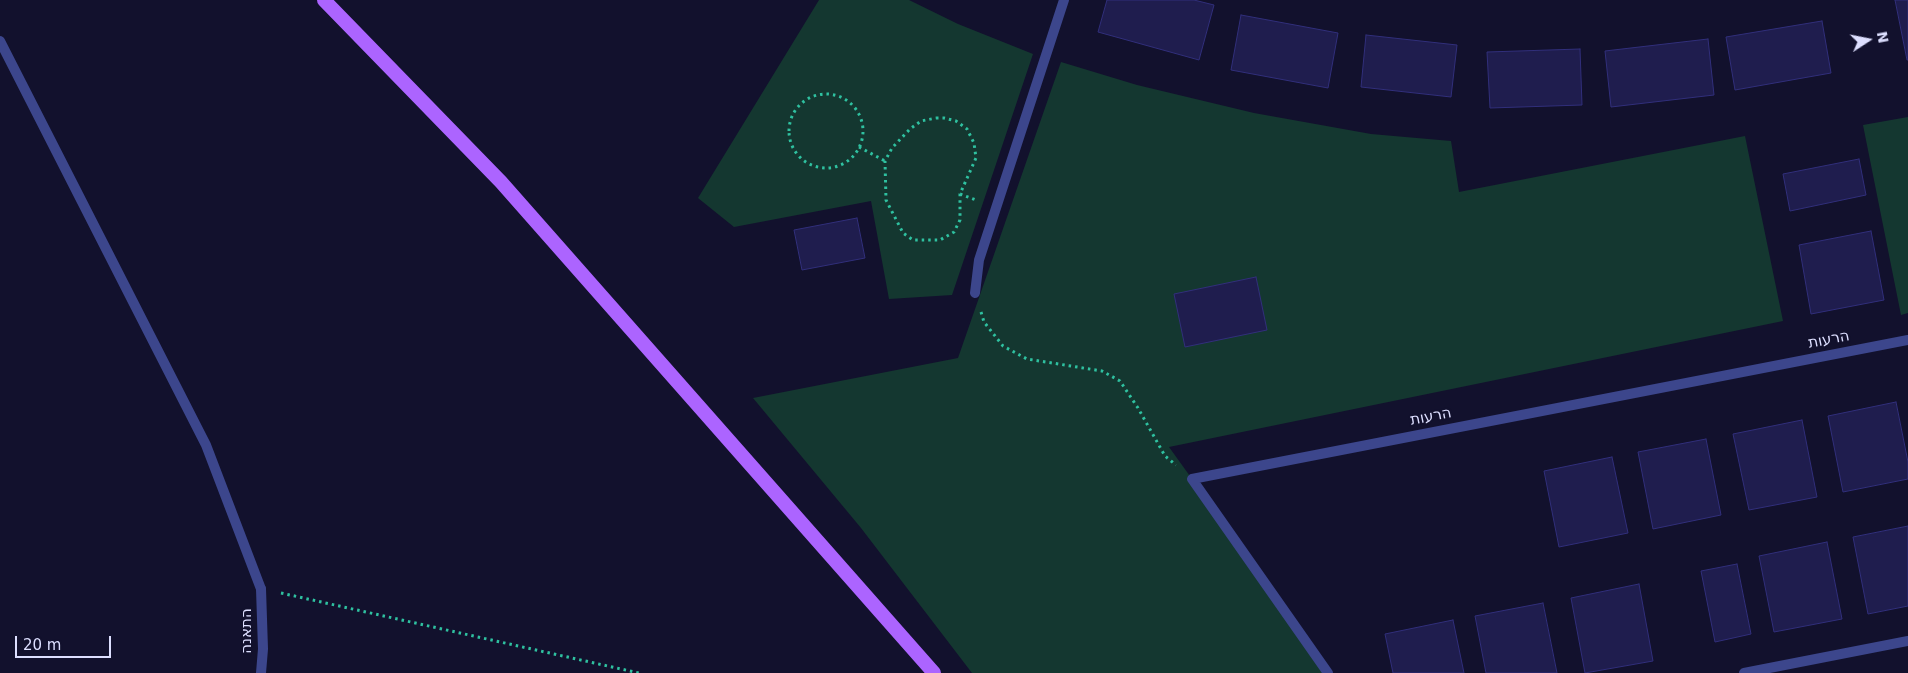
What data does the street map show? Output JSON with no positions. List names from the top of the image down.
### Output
{
  "streets": {
    "street": ["הרעות", "התאנה"]
  },
  "scale_bar": "20 m",
  "north": "right"
}
